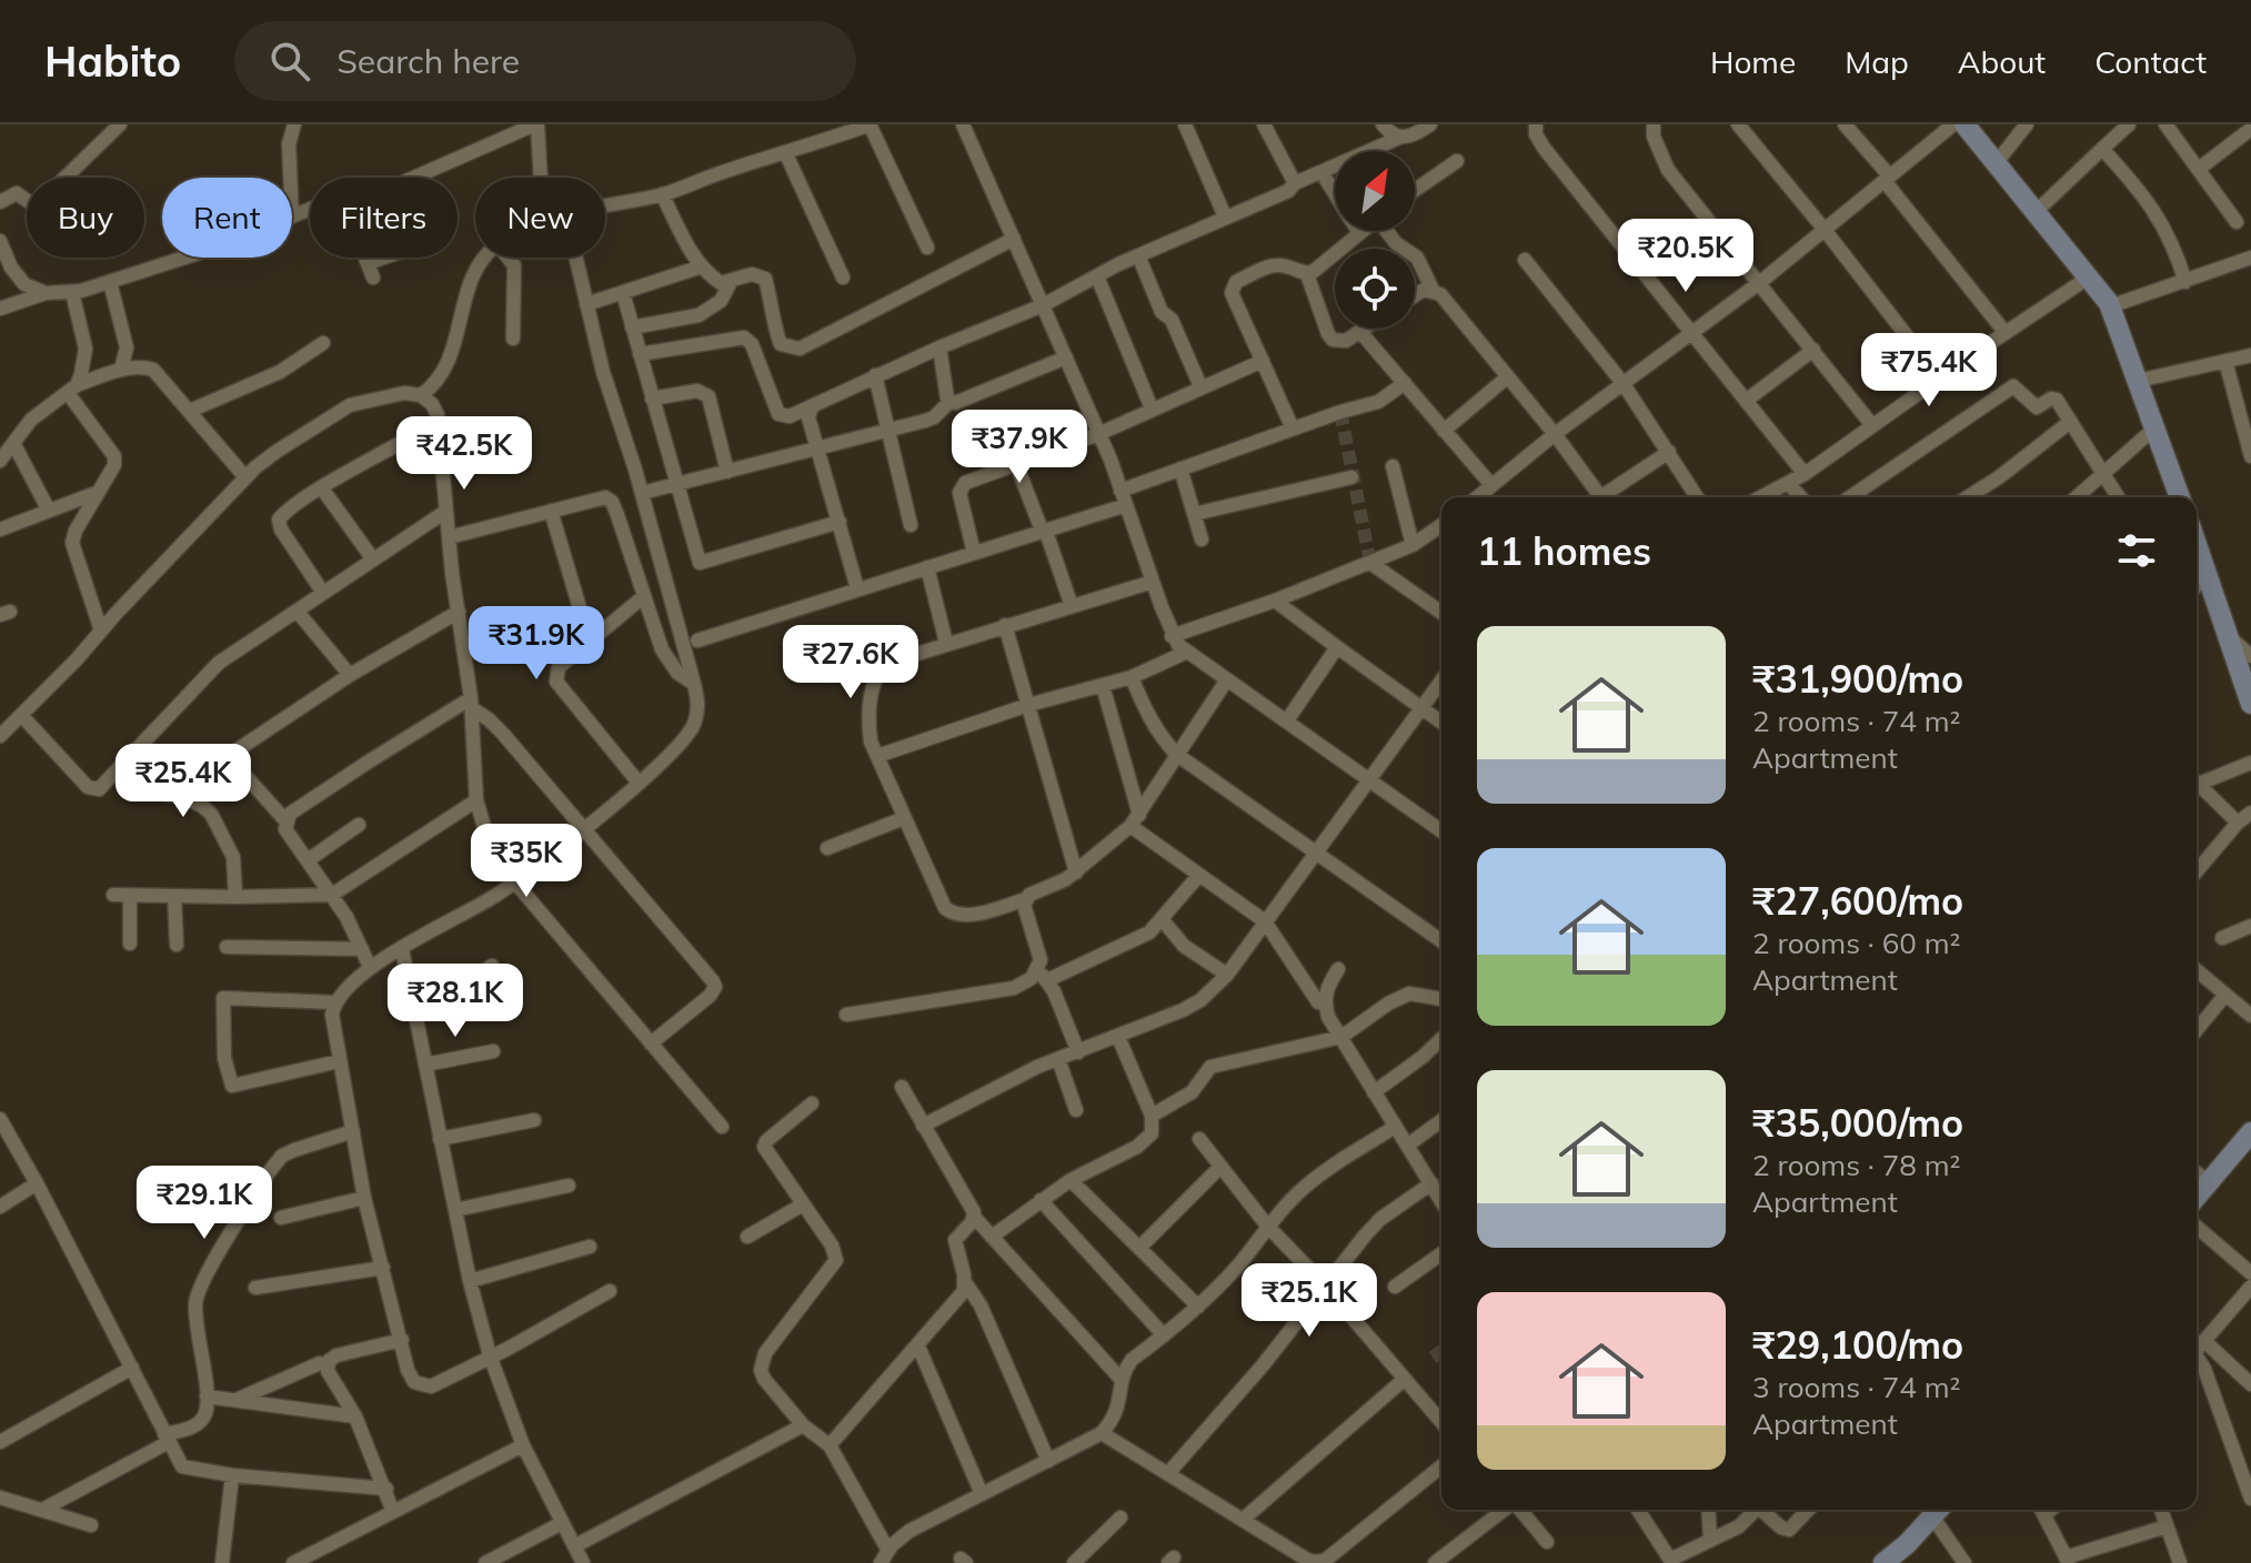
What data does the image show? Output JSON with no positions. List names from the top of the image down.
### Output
{
  "north": "top right",
  "page": {
    "header": "Habito",
    "search": "Search here",
    "nav": [
      "Home",
      "Map",
      "About",
      "Contact"
    ],
    "chip": [
      "Buy",
      "Rent",
      "Filters",
      "New"
    ],
    "price": [
      "₹20.5K",
      "₹75.4K",
      "₹37.9K",
      "₹42.5K",
      "₹31.9K",
      "₹27.6K",
      "₹25.4K",
      "₹35K",
      "₹28.1K",
      "₹29.1K",
      "₹25.1K"
    ],
    "heading": "11 homes",
    "list": [
      {
        "name": "₹31,900/mo",
        "note": "2 rooms · 74 m² · Apartment"
      },
      {
        "name": "₹27,600/mo",
        "note": "2 rooms · 60 m² · Apartment"
      },
      {
        "name": "₹35,000/mo",
        "note": "2 rooms · 78 m² · Apartment"
      },
      {
        "name": "₹29,100/mo",
        "note": "3 rooms · 74 m² · Apartment"
      }
    ]
  }
}
